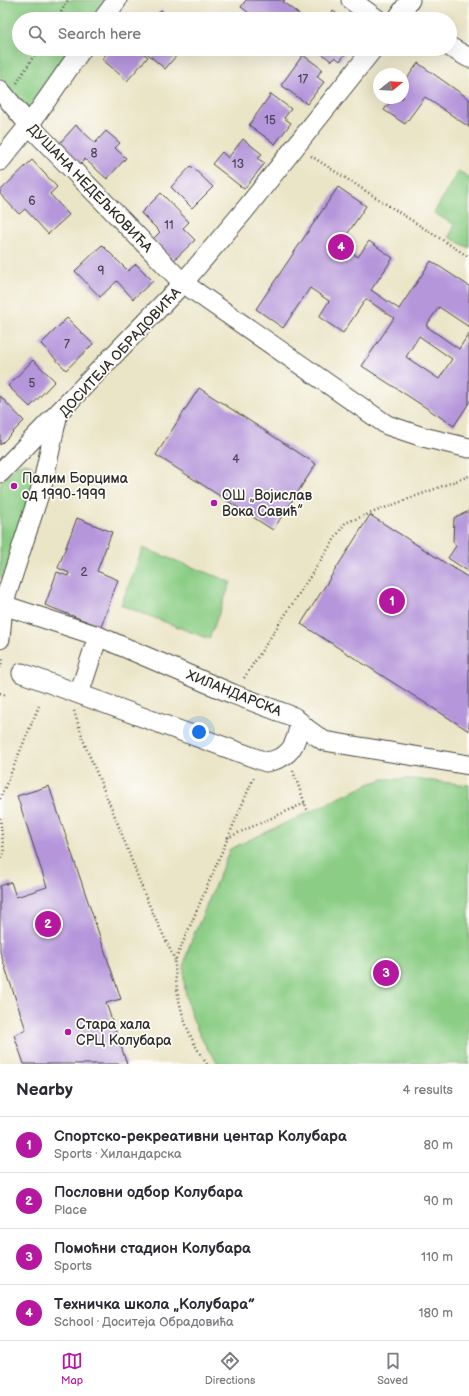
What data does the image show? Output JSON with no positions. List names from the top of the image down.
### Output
{
  "streets": {
    "street": ["ДУШАНА НЕДЕЉКОВИЋА", "ДОСИТЕЈА ОБРАДОВИЋА", "ХИЛАНДАРСКА"]
  },
  "crossings": [
    ["ДУШАНА НЕДЕЉКОВИЋА", "ДОСИТЕЈА ОБРАДОВИЋА"],
    ["ДОСИТЕЈА ОБРАДОВИЋА", "ХИЛАНДАРСКА"]
  ],
  "places": ["Палим Борцима од 1990-1999", "ОШ „Војислав Вока Савић”", "Стара хала СРЦ Колубара"],
  "house_numbers": [
    "17",
    "15",
    "8",
    "13",
    "6",
    "11",
    "9",
    "7",
    "5",
    "4",
    "2"
  ],
  "north": "right",
  "page": {
    "search": "Search here",
    "pins": [
      "4",
      "1",
      "2",
      "3"
    ],
    "heading": ["Nearby", "4 results"],
    "list": [
      {
        "mark": "1",
        "name": "Спортско-рекреативни центар Колубара",
        "note": "Sports · Хиландарска",
        "value": "80 m"
      },
      {
        "mark": "2",
        "name": "Пословни одбор Колубара",
        "note": "Place",
        "value": "90 m"
      },
      {
        "mark": "3",
        "name": "Помоћни стадион Колубара",
        "note": "Sports",
        "value": "110 m"
      },
      {
        "mark": "4",
        "name": "Техничка школа „Колубара”",
        "note": "School · Доситеја Обрадовића",
        "value": "180 m"
      }
    ],
    "nav": ["Map", "Directions", "Saved"]
  }
}
